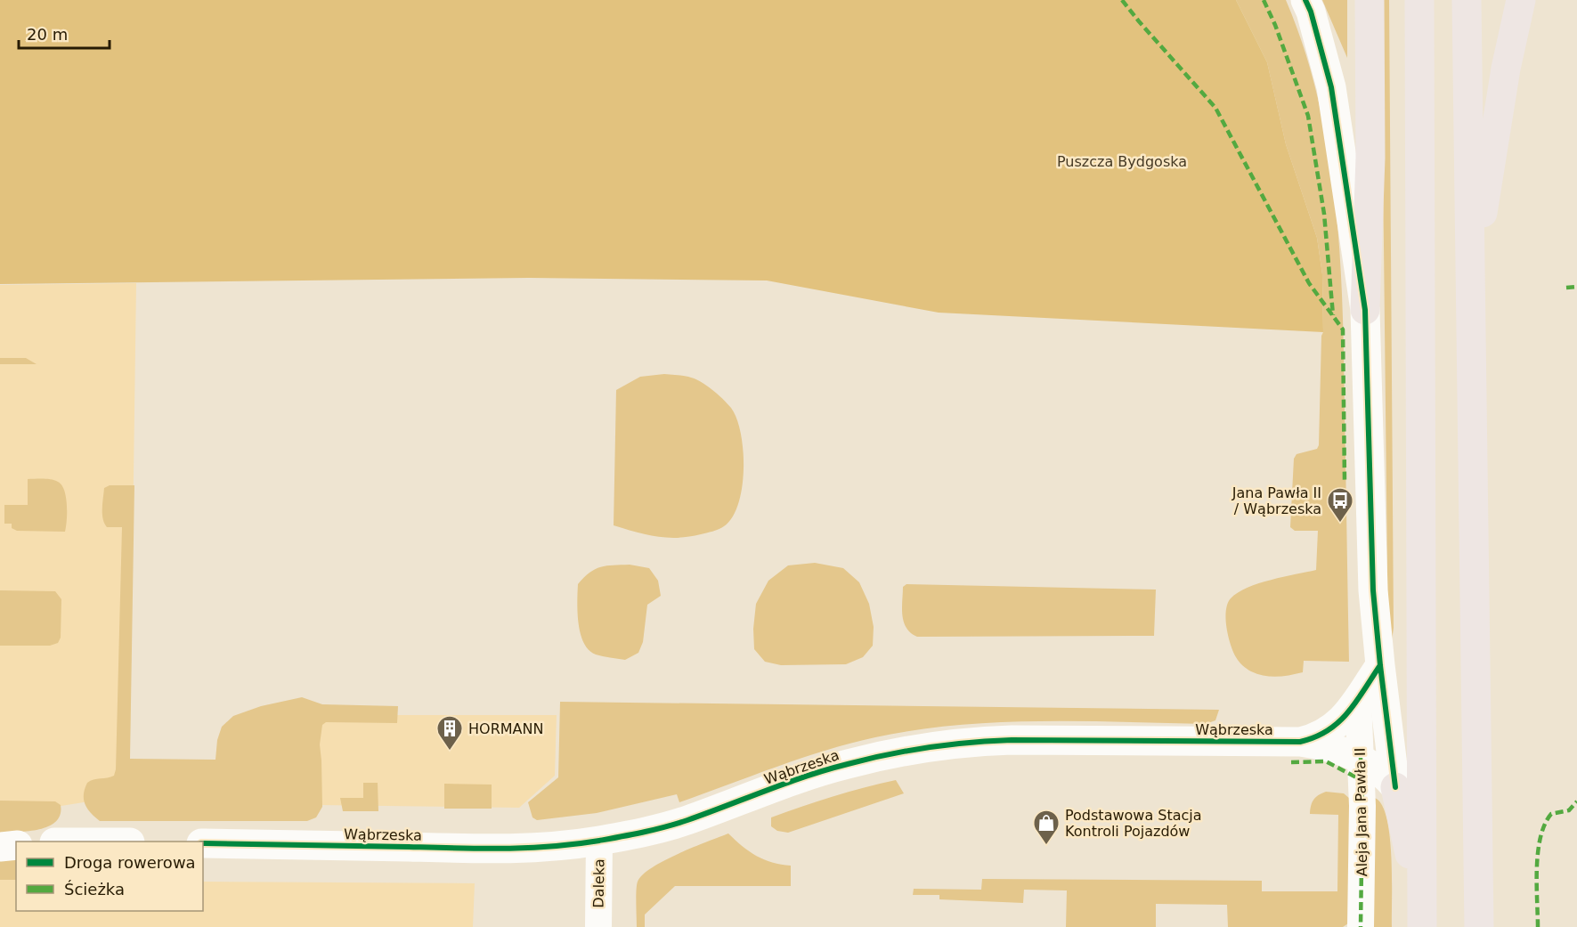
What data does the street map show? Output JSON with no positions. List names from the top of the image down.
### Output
{
  "streets": {
    "street": ["Wąbrzeska", "Aleja Jana Pawła II", "Daleka"]
  },
  "crossings": [
    ["Wąbrzeska", "Aleja Jana Pawła II"],
    ["Wąbrzeska", "Daleka"]
  ],
  "parks": ["Puszcza Bydgoska"],
  "places": {
    "bus stop": ["Jana Pawła II / Wąbrzeska"],
    "building": ["HORMANN"],
    "shop": ["Podstawowa Stacja Kontroli Pojazdów"]
  },
  "legend": ["Droga rowerowa", "Ścieżka"],
  "scale_bar": "20 m"
}
